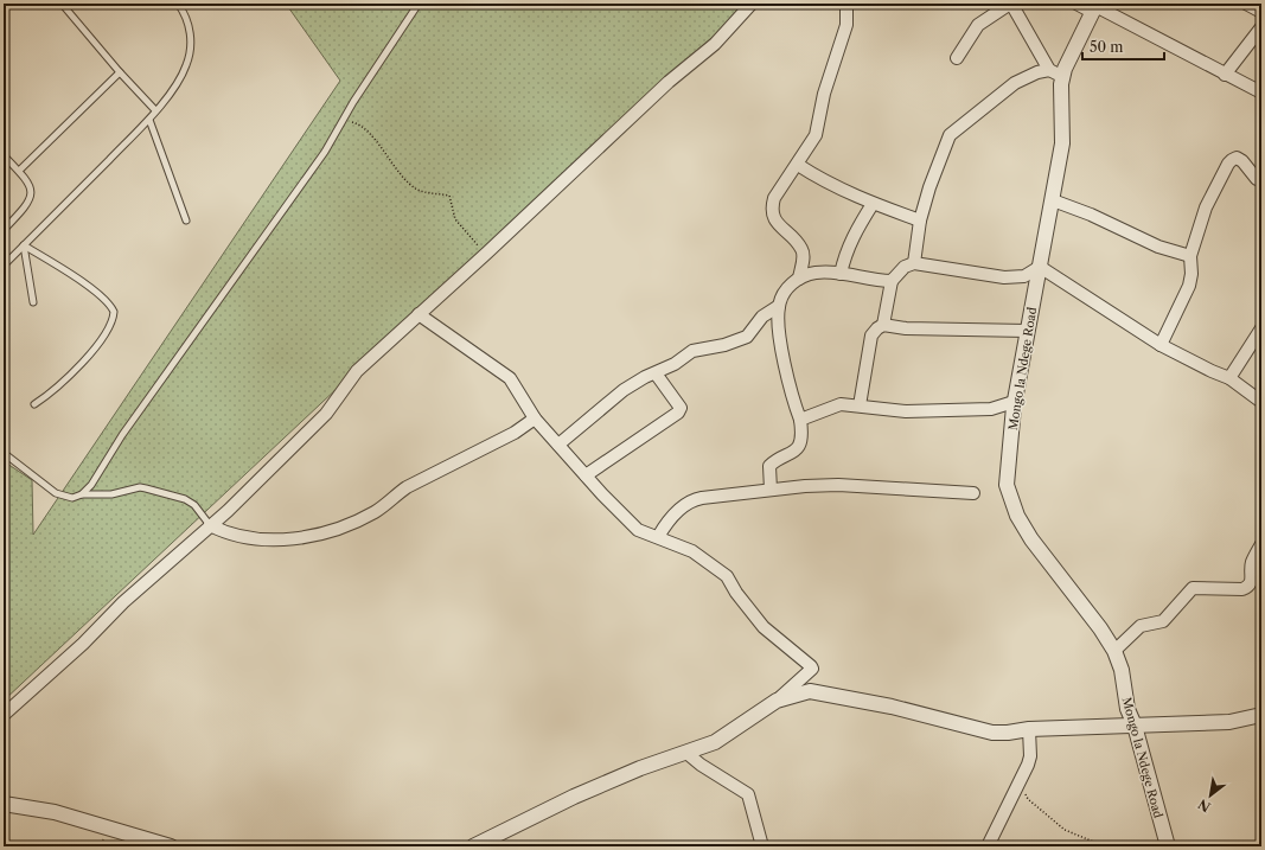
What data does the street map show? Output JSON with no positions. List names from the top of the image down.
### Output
{
  "streets": {
    "street": ["Mongo la Ndege Road"]
  },
  "scale_bar": "50 m",
  "north": "bottom left"
}
